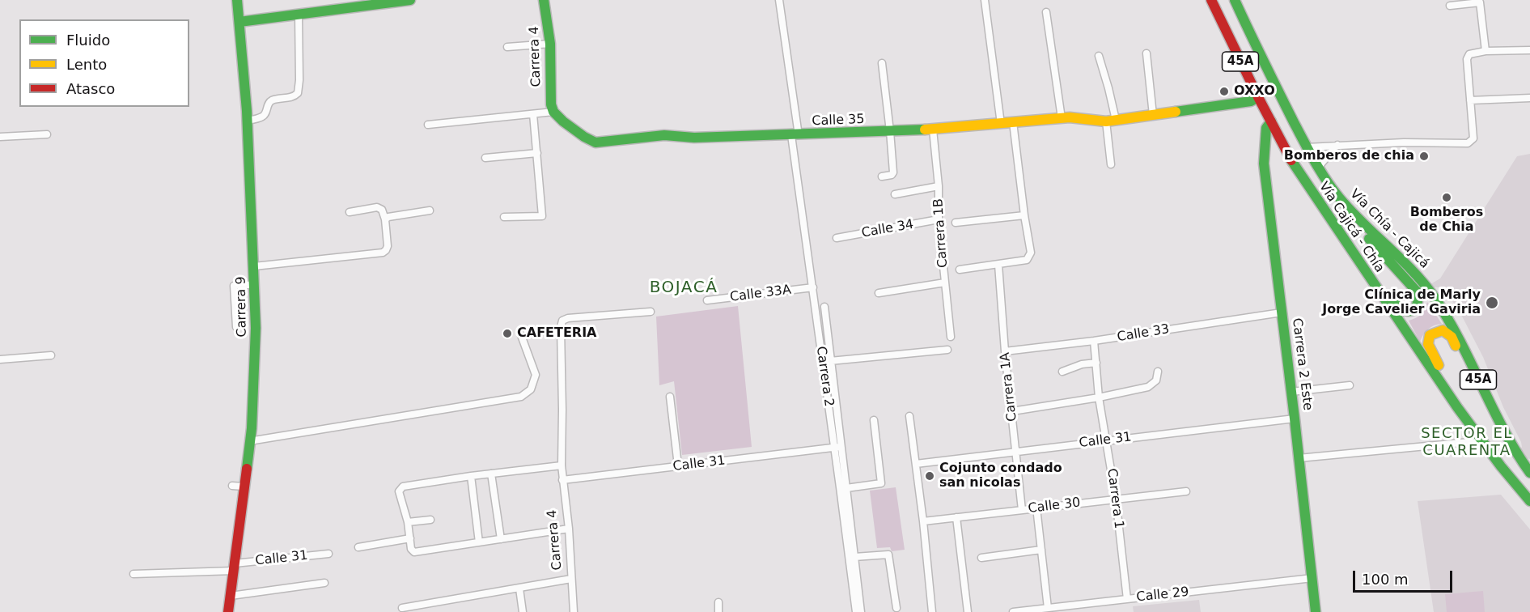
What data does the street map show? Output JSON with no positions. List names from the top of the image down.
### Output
{
  "streets": {
    "main road": [
      "Carrera 4",
      "45A",
      "Calle 35",
      "Vía Cajicá - Chía",
      "Vía Chía - Cajicá",
      "Carrera 9",
      "Carrera 2 Este"
    ],
    "street": [
      "Calle 34",
      "Carrera 1B",
      "Calle 33A",
      "Calle 33",
      "Carrera 2",
      "Carrera 1A",
      "Calle 31",
      "Carrera 1",
      "Calle 30",
      "Calle 29"
    ]
  },
  "crossings": [
    ["Carrera 4", "Calle 35"],
    ["Carrera 4", "Calle 31"],
    ["Calle 35", "Vía Cajicá - Chía"],
    ["Calle 35", "Carrera 1B"],
    ["Calle 35", "Carrera 2"],
    ["Vía Cajicá - Chía", "Carrera 2 Este"],
    ["Calle 34", "Carrera 1B"],
    ["Calle 33A", "Carrera 2"],
    ["Carrera 9", "Calle 31"],
    ["Calle 33", "Carrera 2 Este"],
    ["Calle 33", "Carrera 1A"],
    ["Calle 33", "Carrera 1"],
    ["Carrera 2 Este", "Calle 31"],
    ["Carrera 2 Este", "Calle 29"],
    ["Carrera 2", "Calle 31"],
    ["Carrera 1A", "Calle 31"],
    ["Carrera 1A", "Calle 30"],
    ["Calle 31", "Carrera 1"],
    ["Carrera 1", "Calle 30"],
    ["Carrera 1", "Calle 29"]
  ],
  "districts": ["BOJACÁ", "SECTOR EL CUARENTA"],
  "places": [
    "OXXO",
    "Bomberos de chia",
    "Bomberos de Chia",
    "Clínica de Marly Jorge Cavelier Gaviria",
    "CAFETERIA",
    "Cojunto condado san nicolas"
  ],
  "legend": ["Fluido", "Lento", "Atasco"],
  "scale_bar": "100 m"
}
